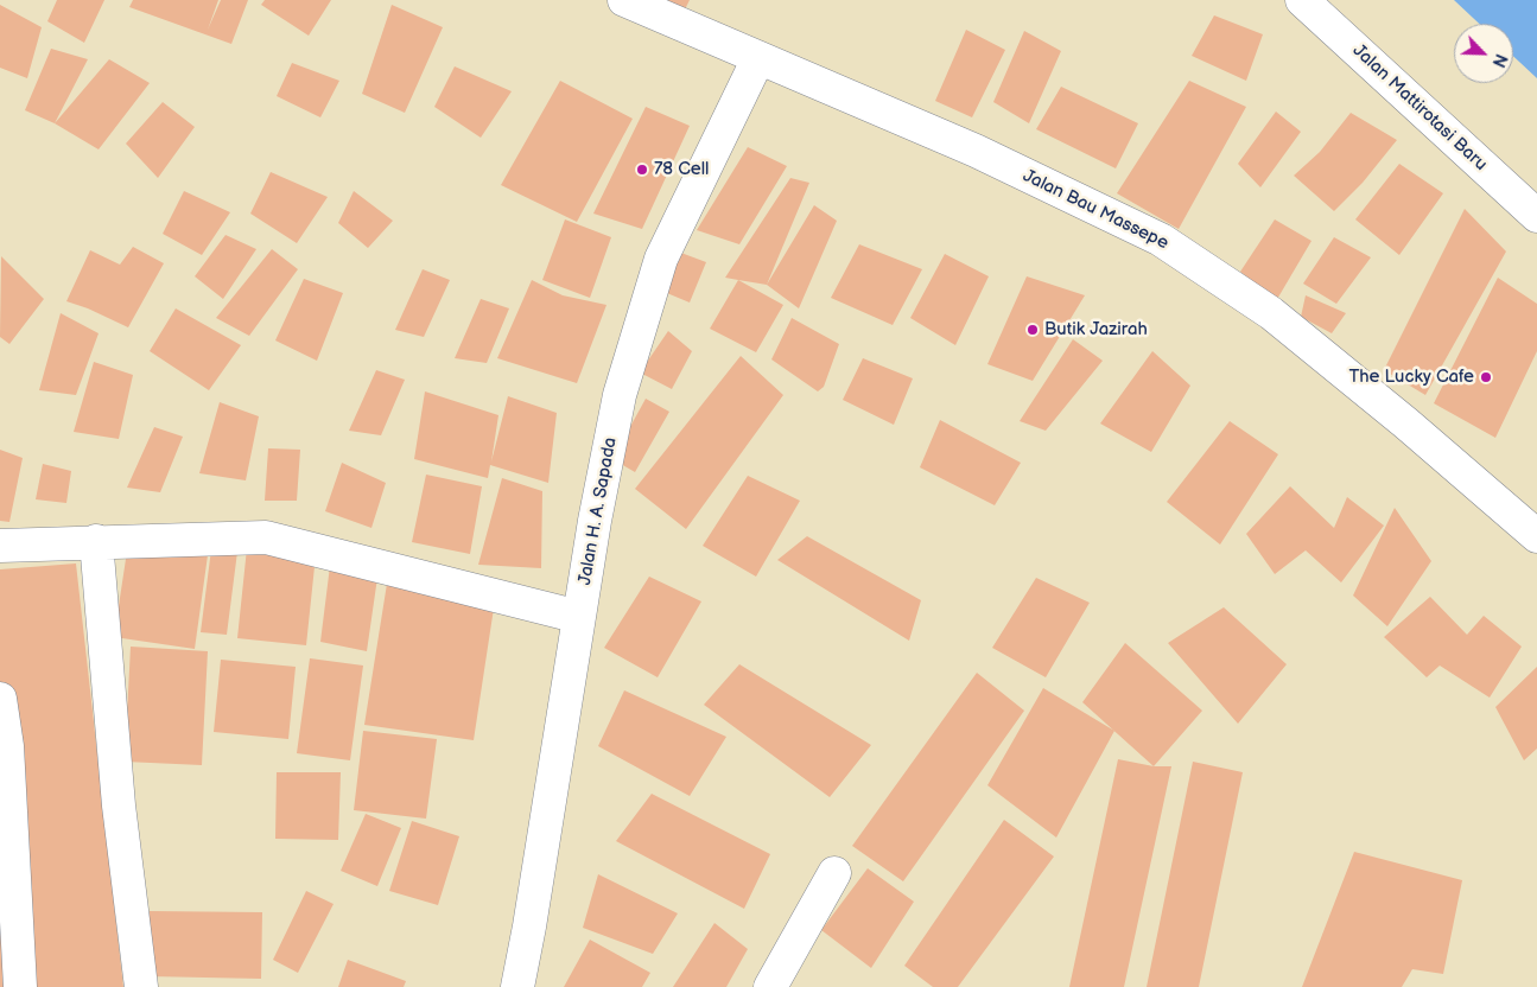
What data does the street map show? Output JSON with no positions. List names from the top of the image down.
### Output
{
  "streets": {
    "main road": ["Jalan Mattirotasi Baru", "Jalan Bau Massepe", "Jalan H. A. Sapada"]
  },
  "crossings": [
    ["Jalan Bau Massepe", "Jalan H. A. Sapada"]
  ],
  "places": ["78 Cell", "Butik Jazirah", "The Lucky Cafe"],
  "north": "bottom right"
}
